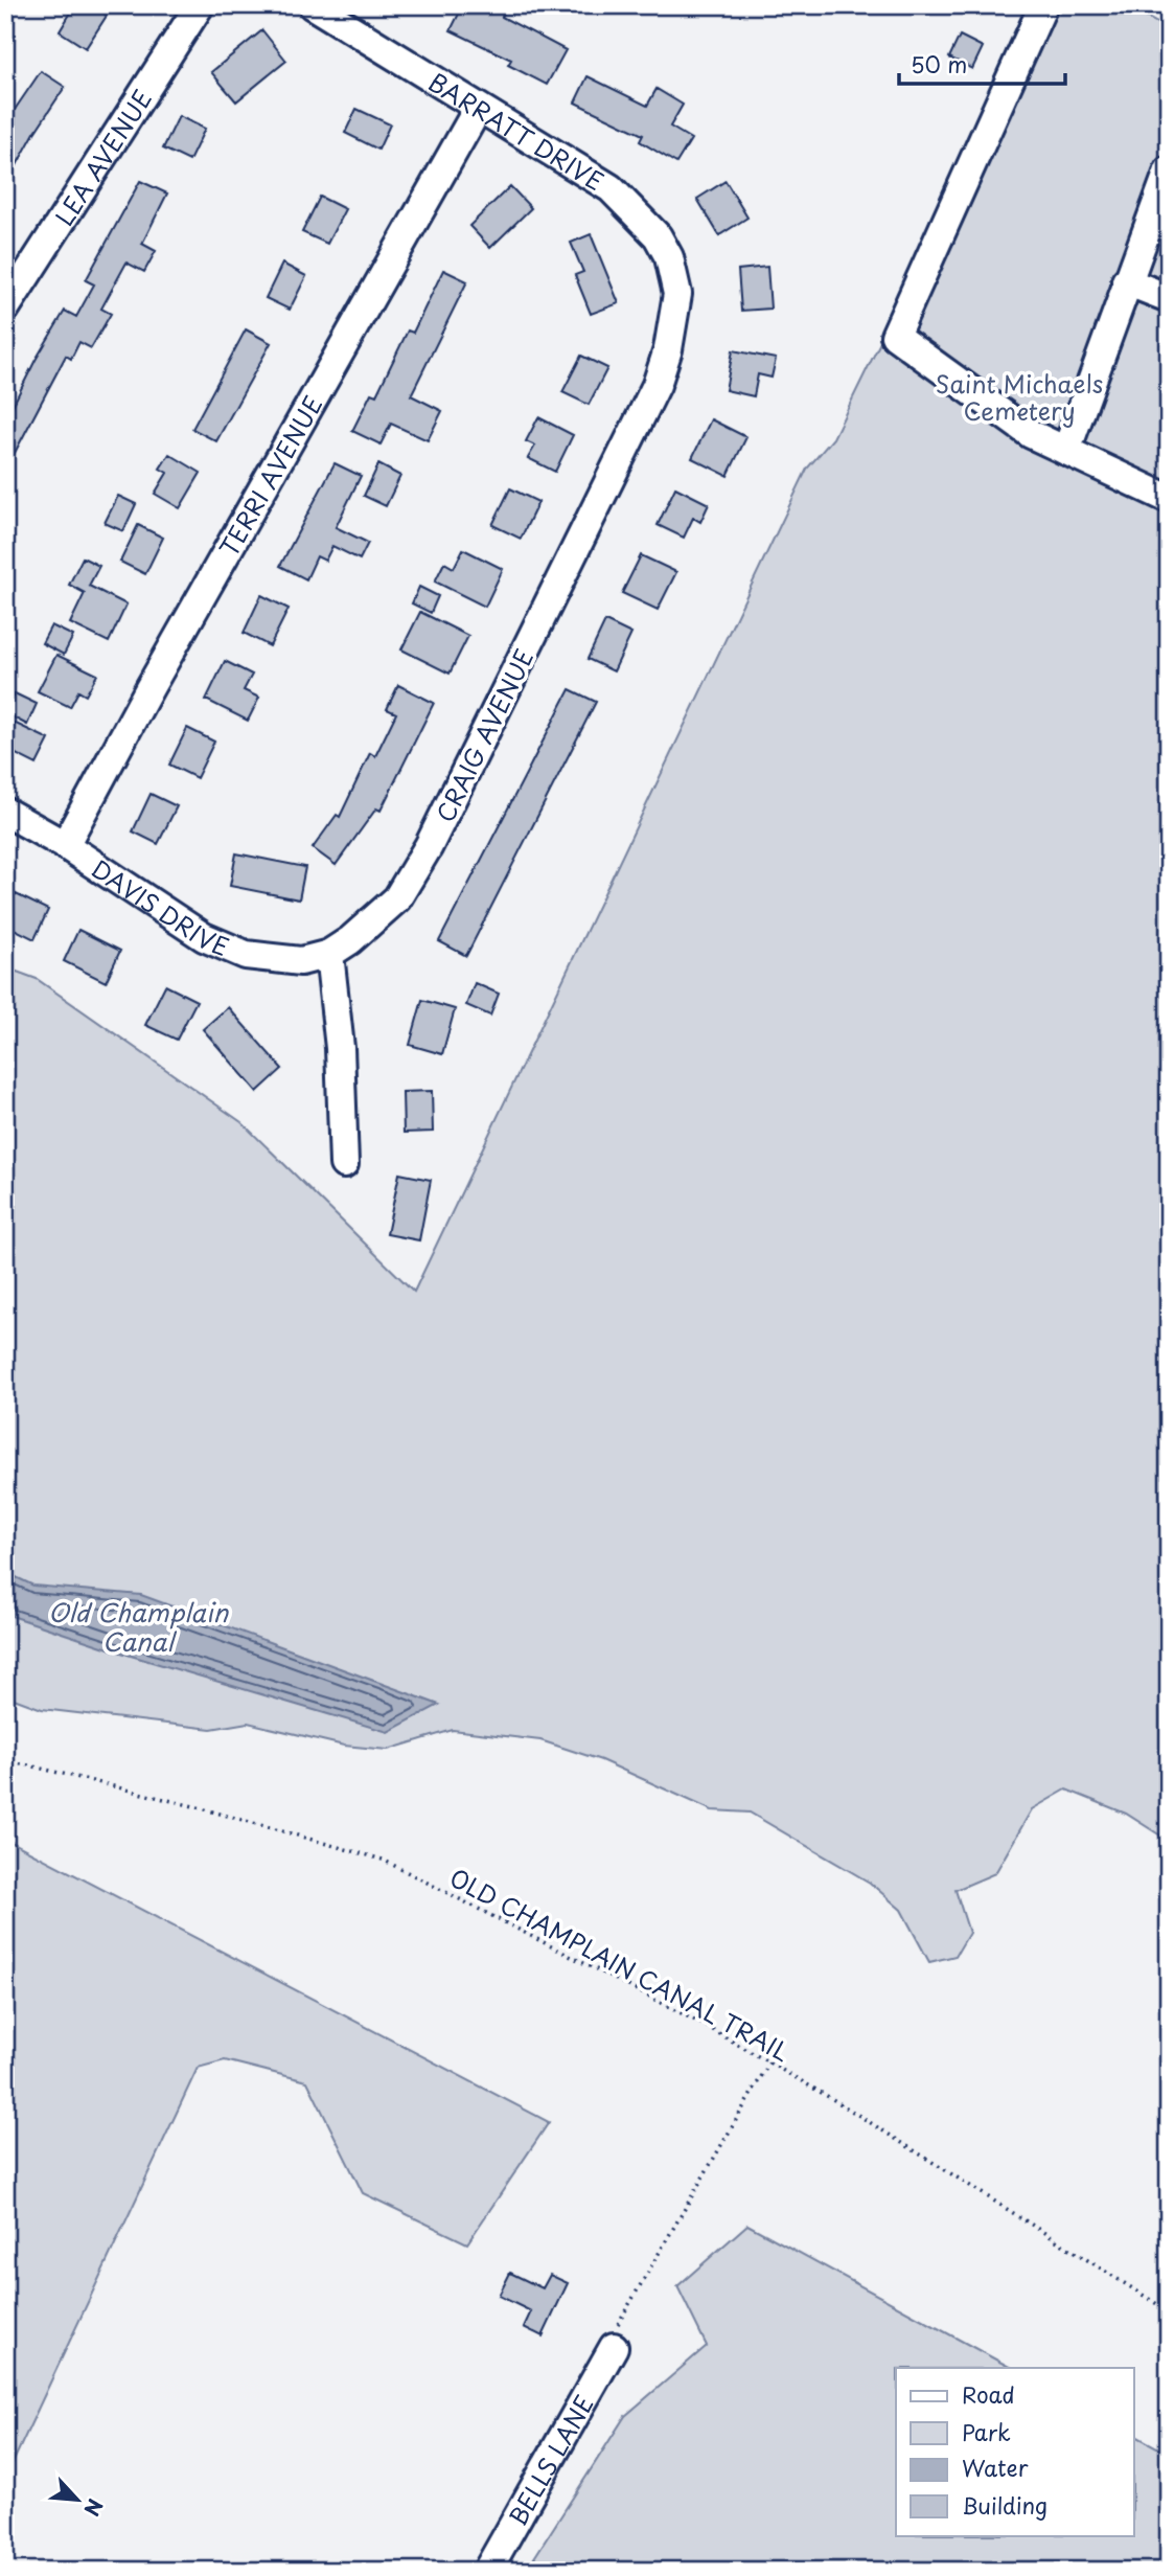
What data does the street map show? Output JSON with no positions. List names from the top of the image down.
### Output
{
  "streets": {
    "street": [
      "BARRATT DRIVE",
      "LEA AVENUE",
      "TERRI AVENUE",
      "CRAIG AVENUE",
      "DAVIS DRIVE",
      "BELLS LANE"
    ],
    "path": ["OLD CHAMPLAIN CANAL TRAIL"]
  },
  "crossings": [
    ["BARRATT DRIVE", "TERRI AVENUE"],
    ["BARRATT DRIVE", "CRAIG AVENUE"],
    ["TERRI AVENUE", "DAVIS DRIVE"],
    ["CRAIG AVENUE", "DAVIS DRIVE"]
  ],
  "water": ["Old Champlain Canal"],
  "parks": ["Saint Michaels Cemetery"],
  "legend": [
    "Road",
    "Park",
    "Water",
    "Building"
  ],
  "scale_bar": "50 m",
  "north": "bottom right"
}
